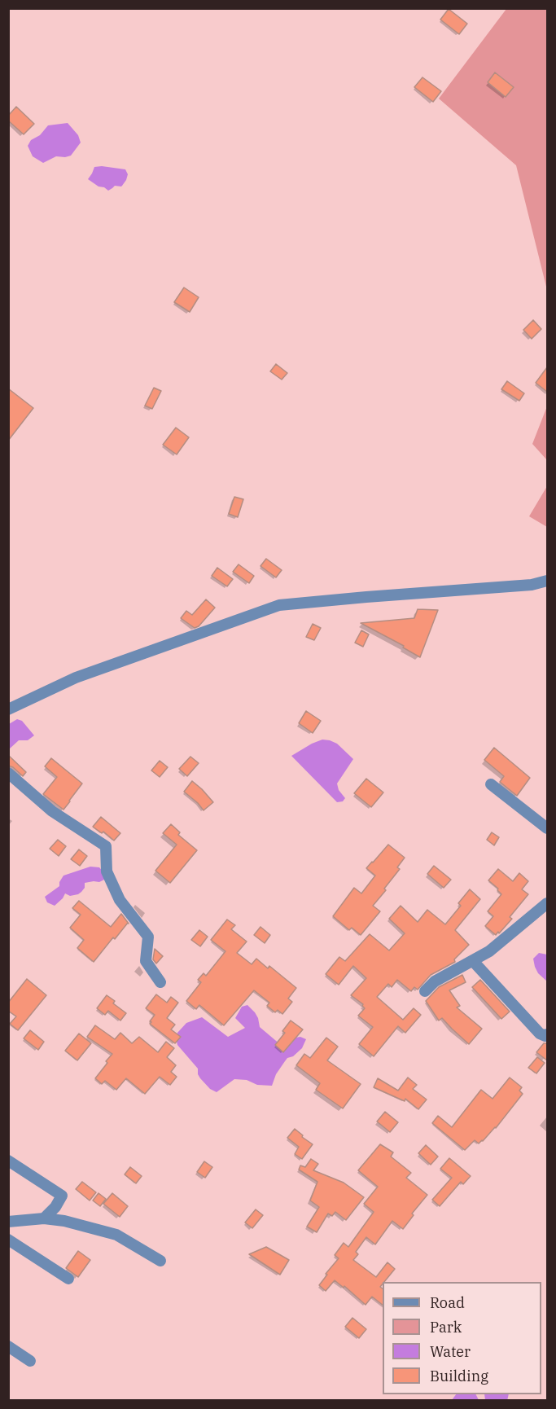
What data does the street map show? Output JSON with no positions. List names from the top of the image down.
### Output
{
  "legend": [
    "Road",
    "Park",
    "Water",
    "Building"
  ]
}
